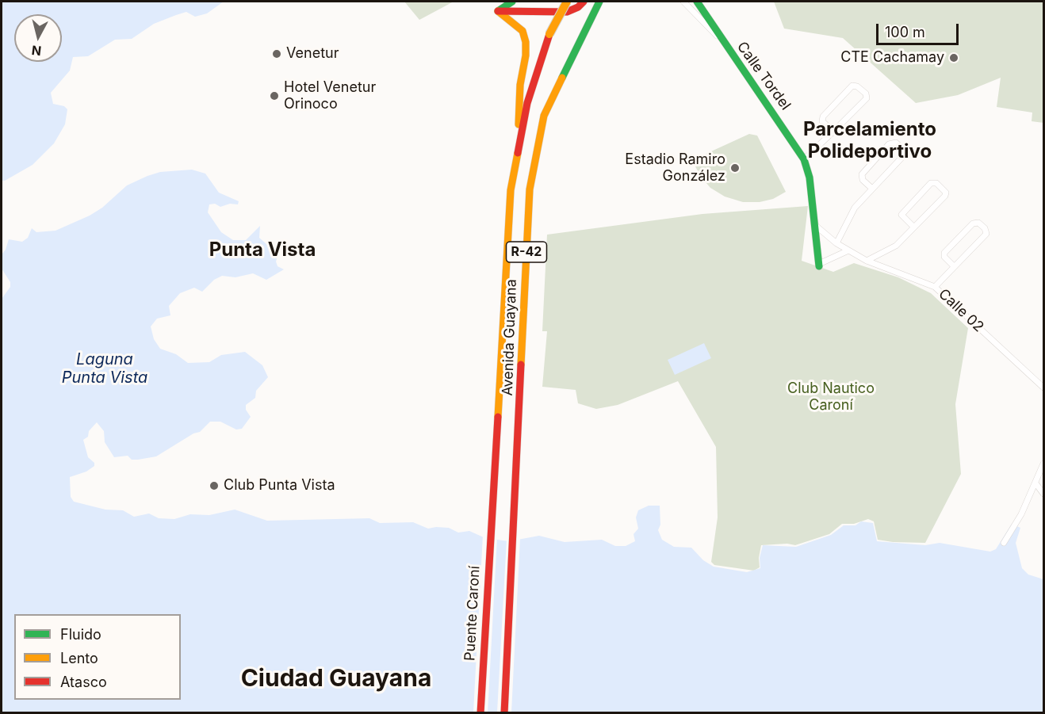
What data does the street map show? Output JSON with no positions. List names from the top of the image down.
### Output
{
  "streets": {
    "main road": [
      "Calle Tordel",
      "R-42",
      "Avenida Guayana",
      "Puente Caroní"
    ],
    "street": ["Calle 02"]
  },
  "crossings": [
    ["Calle Tordel", "Calle 02"],
    ["Avenida Guayana", "Puente Caroní"]
  ],
  "districts": ["Parcelamiento Polideportivo", "Punta Vista", "Ciudad Guayana"],
  "water": ["Laguna Punta Vista"],
  "parks": ["Club Nautico Caroní"],
  "places": [
    "Venetur",
    "CTE Cachamay",
    "Hotel Venetur Orinoco",
    "Estadio Ramiro González",
    "Club Punta Vista"
  ],
  "legend": ["Fluido", "Lento", "Atasco"],
  "scale_bar": "100 m",
  "north": "bottom"
}
